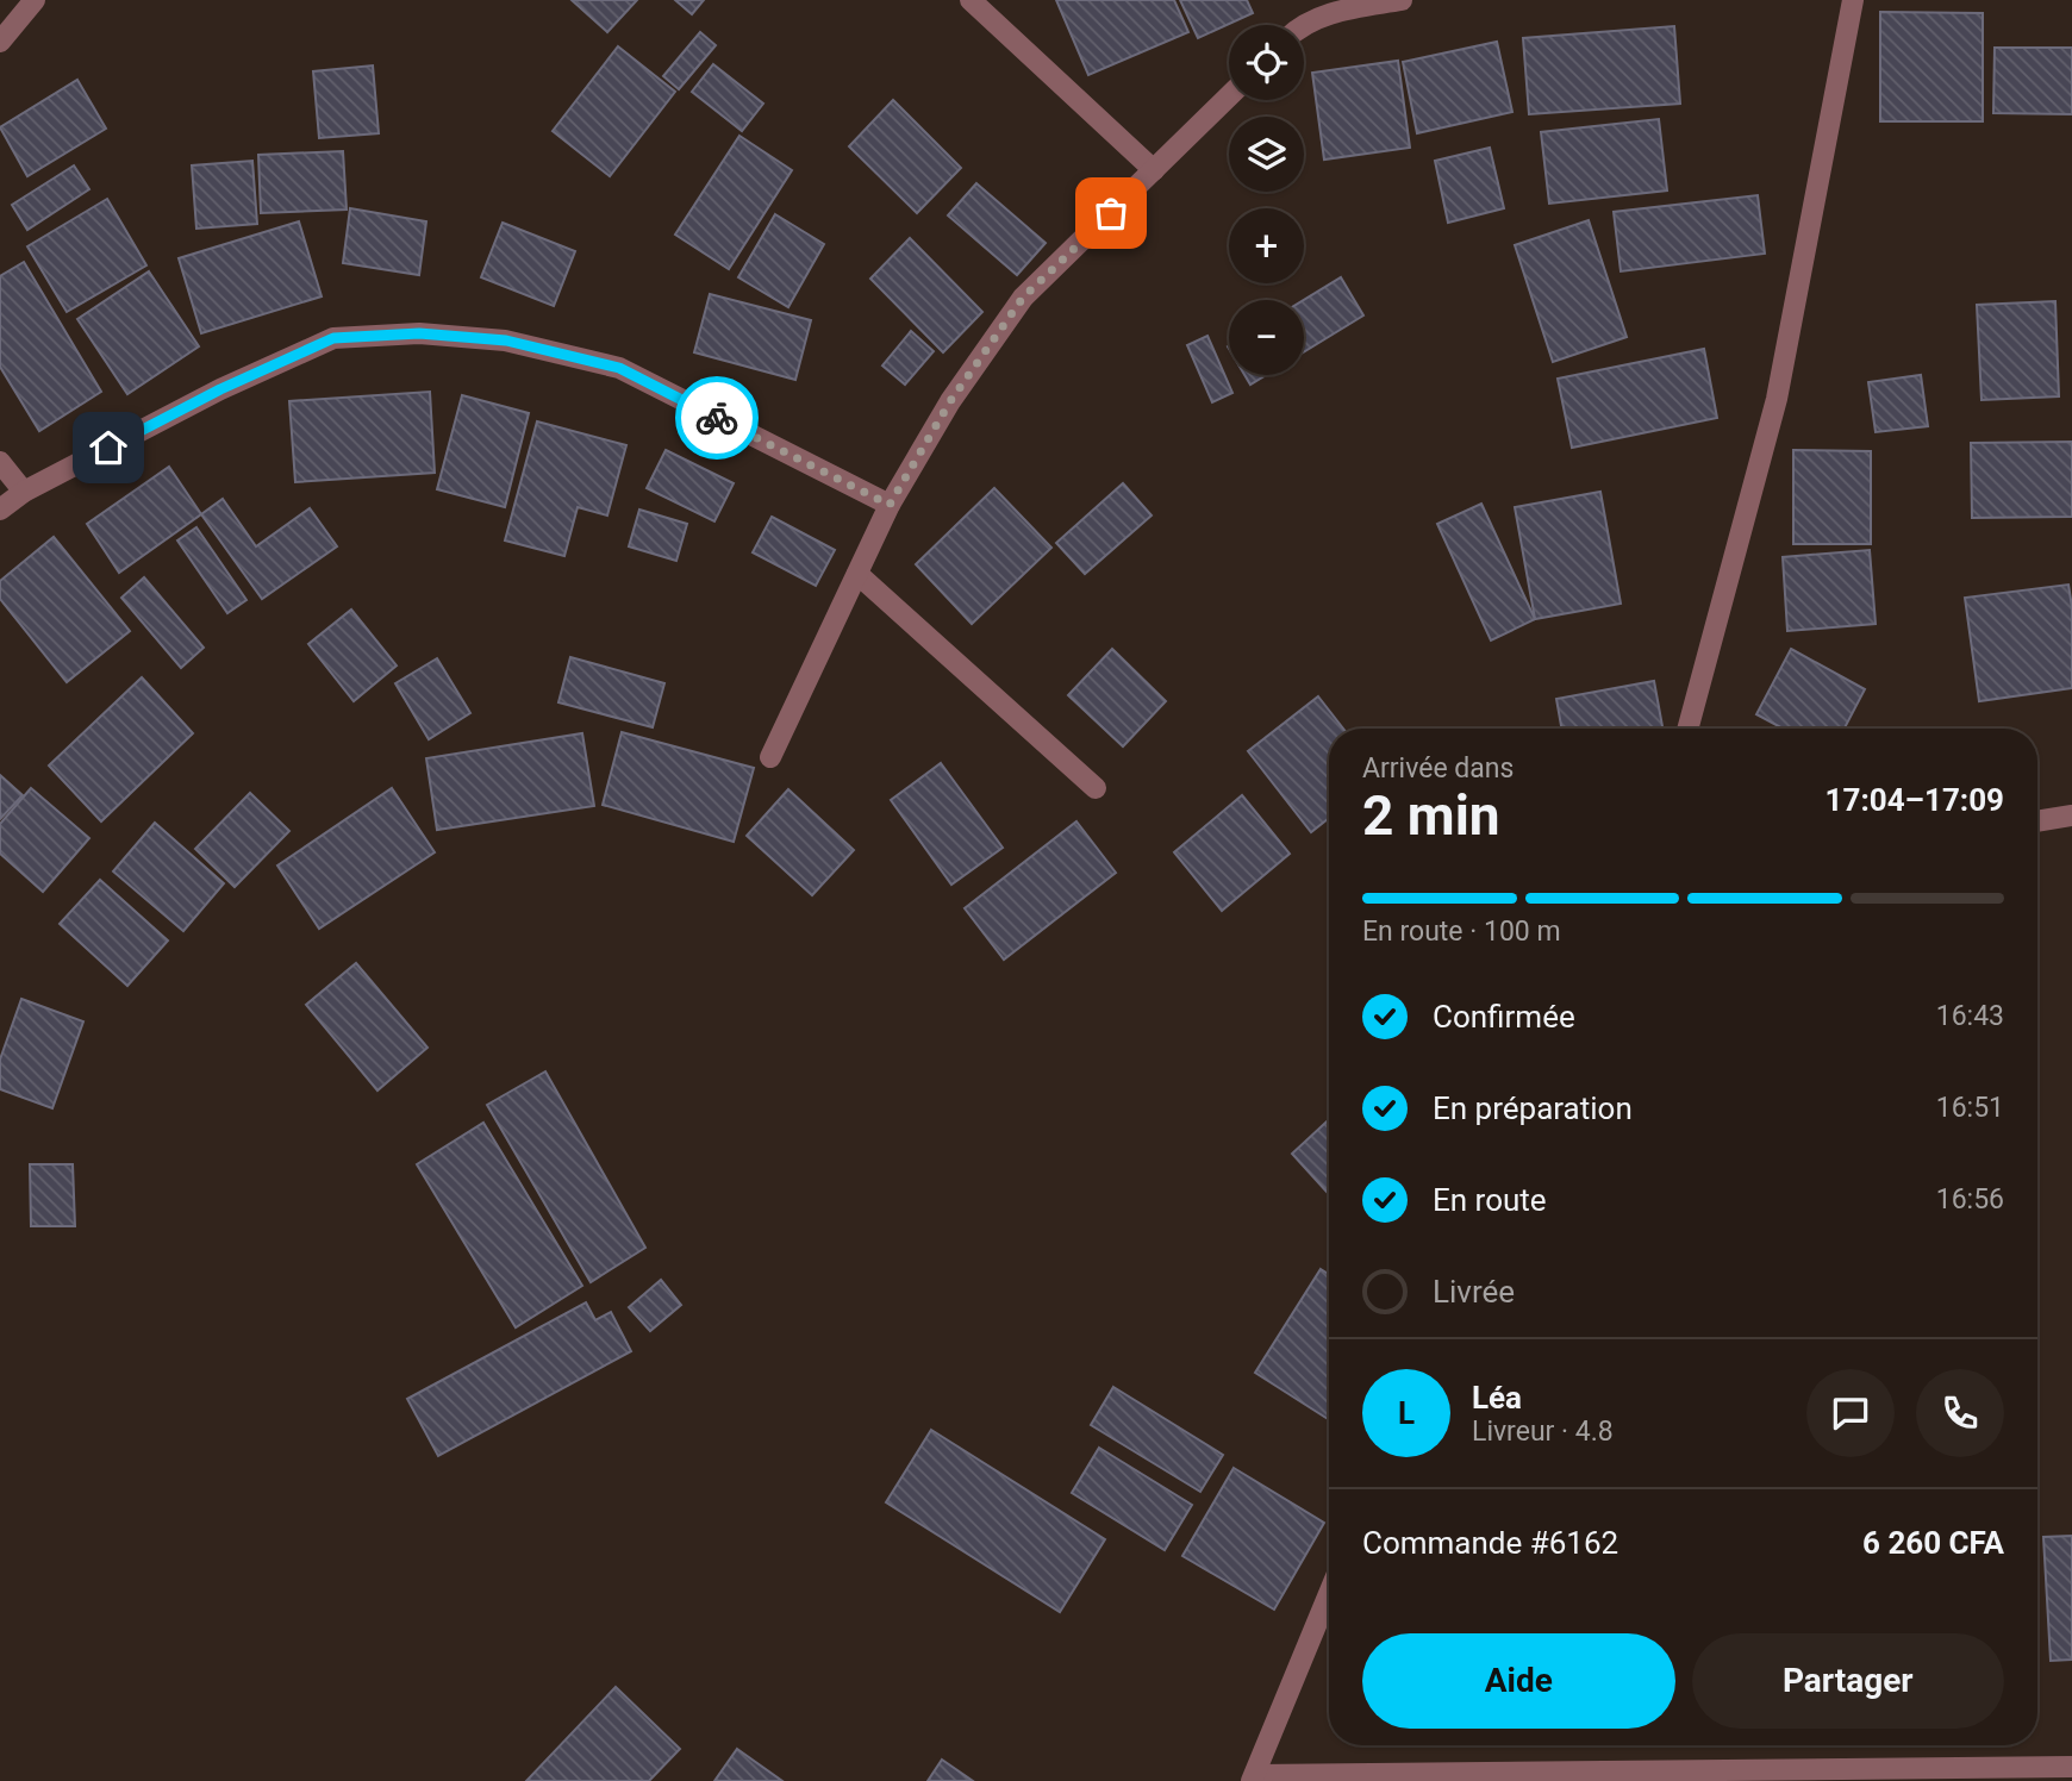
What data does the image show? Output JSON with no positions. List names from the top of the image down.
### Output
{
  "page": {
    "map_buttons": ["+", "−"],
    "heading": ["2 min", "Arrivée dans", "17:04–17:09"],
    "panel": [
      "Léa",
      "Livreur · 4.8",
      "Commande #6162",
      "6 260 CFA"
    ],
    "bar": "En route · 100 m",
    "list": [
      ["Confirmée", "16:43"],
      ["En préparation", "16:51"],
      ["En route", "16:56"],
      "Livrée"
    ],
    "round": "L",
    "buttons": ["Aide", "Partager"]
  }
}
